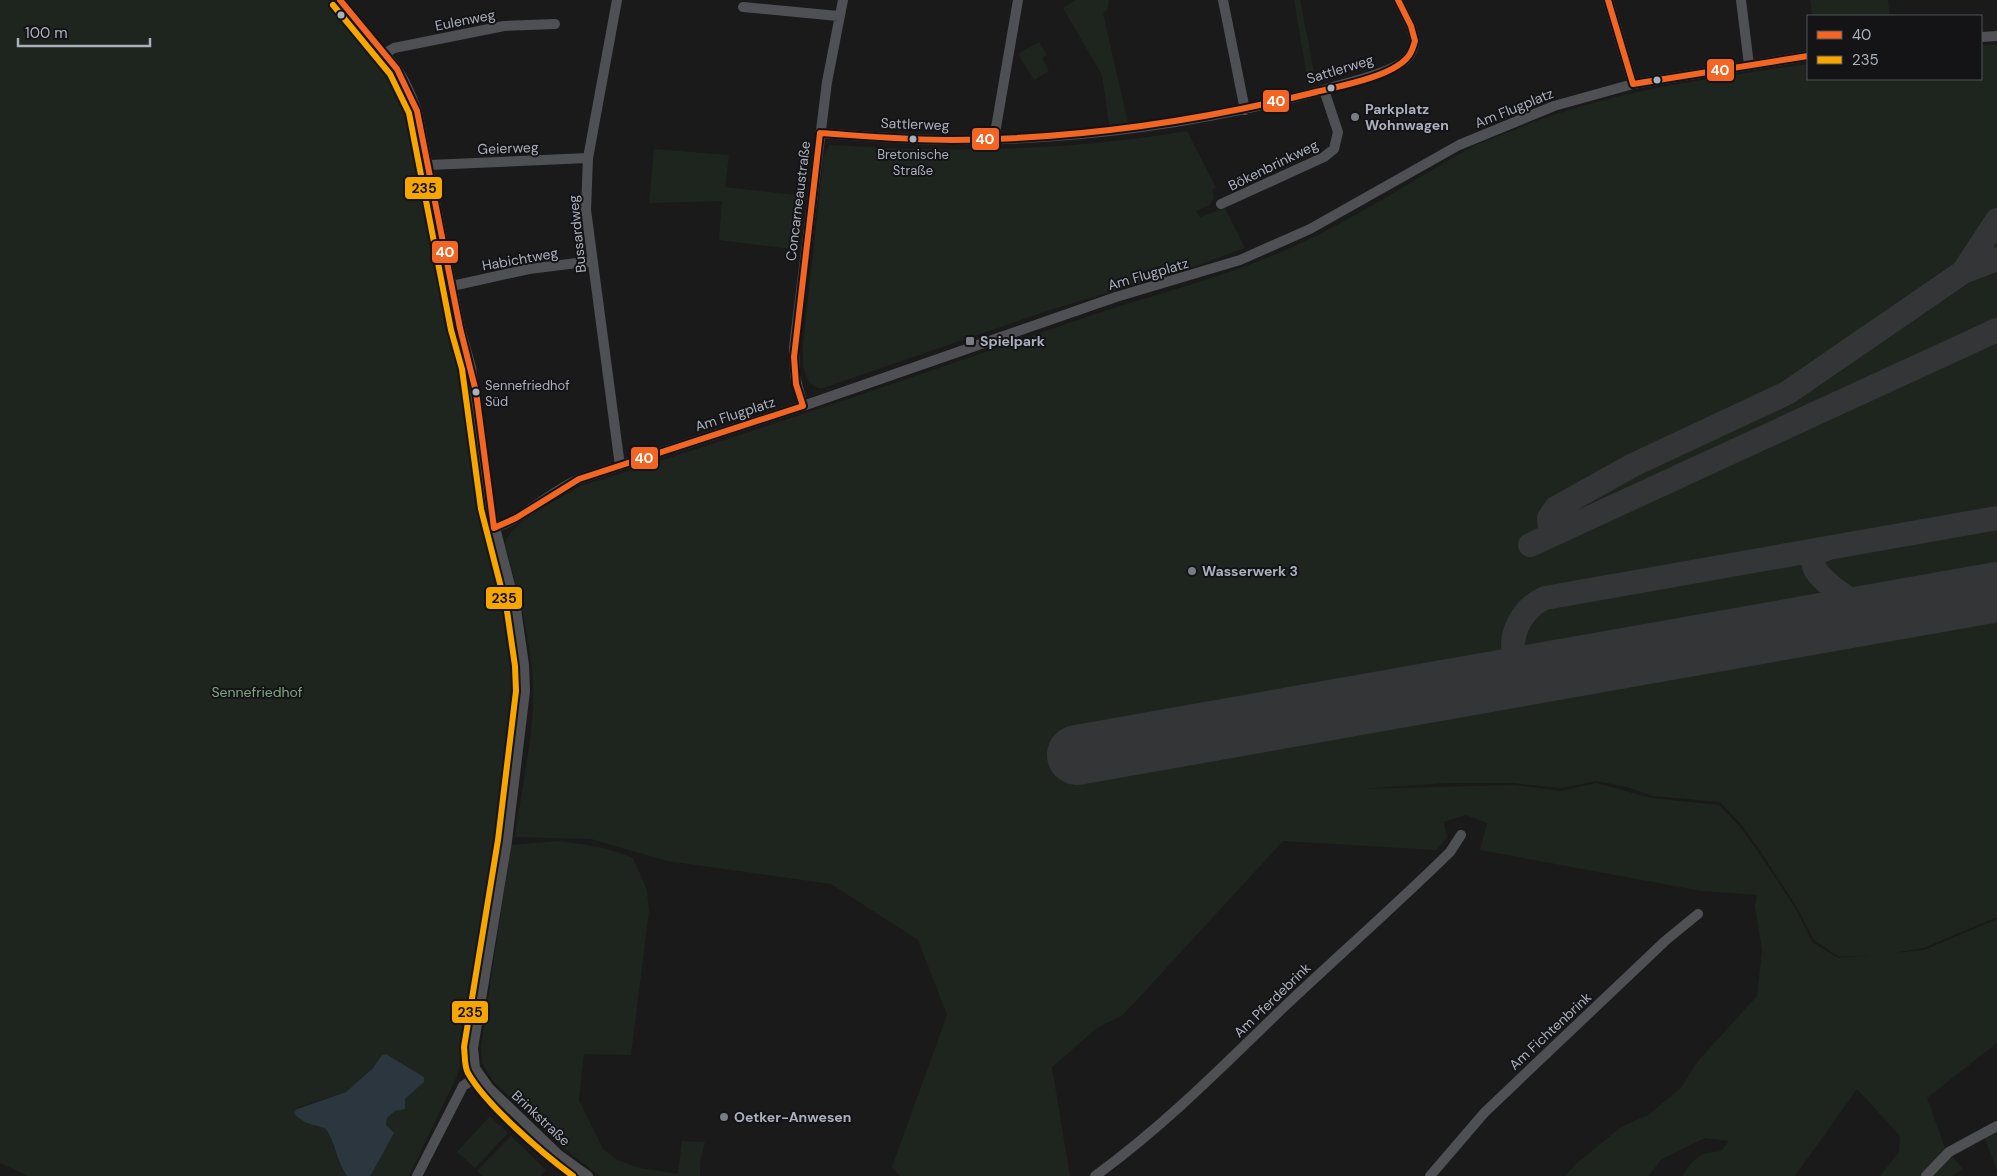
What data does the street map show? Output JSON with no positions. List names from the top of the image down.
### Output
{
  "streets": {
    "street": [
      "Eulenweg",
      "Sattlerweg",
      "Am Flugplatz",
      "Geierweg",
      "Bökenbrinkweg",
      "Concarneaustraße",
      "Bussardweg",
      "Habichtweg",
      "Am Pferdebrink",
      "Am Fichtenbrink",
      "Brinkstraße"
    ]
  },
  "crossings": [
    ["Sattlerweg", "Bökenbrinkweg"],
    ["Sattlerweg", "Concarneaustraße"],
    ["Am Flugplatz", "Concarneaustraße"],
    ["Am Flugplatz", "Bussardweg"],
    ["Geierweg", "Bussardweg"],
    ["Bussardweg", "Habichtweg"]
  ],
  "parks": ["Sennefriedhof"],
  "places": {
    "other": [
      "Parkplatz Wohnwagen",
      "Bretonische Straße",
      "Sennefriedhof Süd",
      "Wasserwerk 3",
      "Oetker-Anwesen"
    ],
    "transit": ["Spielpark"]
  },
  "lines": ["transit line 40", "transit line 235"],
  "legend": ["40", "235"],
  "scale_bar": "100 m"
}
